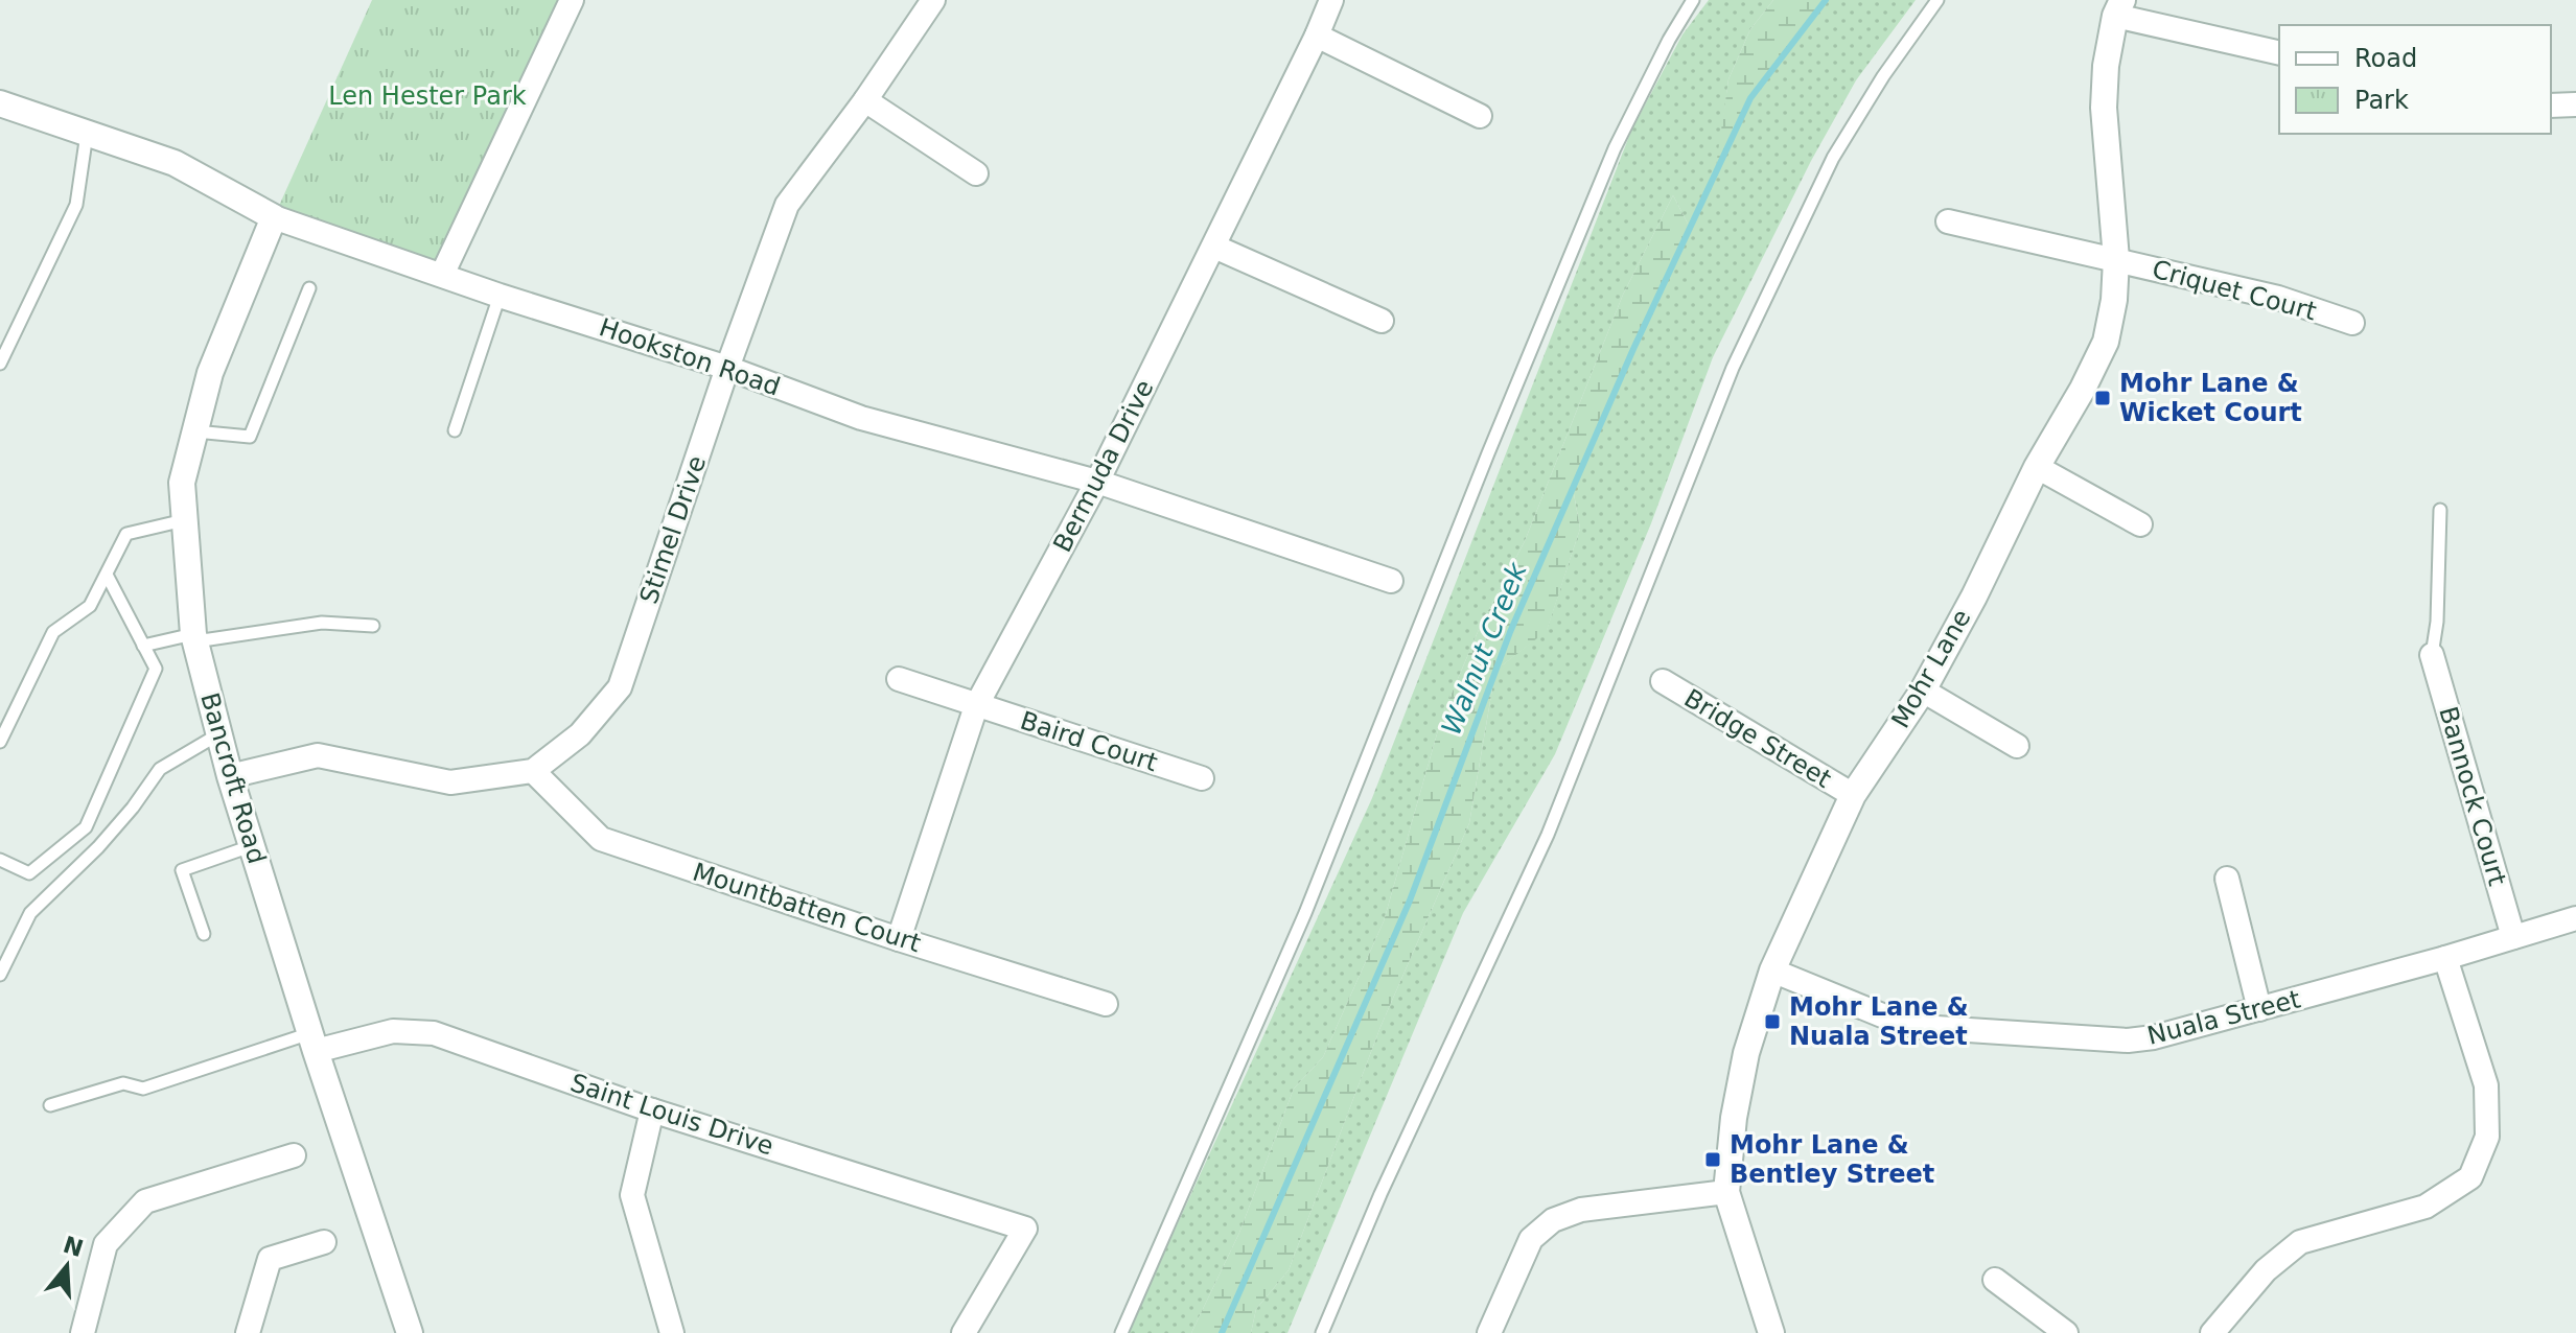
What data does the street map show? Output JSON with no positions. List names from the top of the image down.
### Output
{
  "streets": {
    "street": [
      "Criquet Court",
      "Hookston Road",
      "Bermuda Drive",
      "Stimel Drive",
      "Mohr Lane",
      "Bridge Street",
      "Baird Court",
      "Bancroft Road",
      "Bannock Court",
      "Mountbatten Court",
      "Nuala Street",
      "Saint Louis Drive"
    ]
  },
  "crossings": [
    ["Criquet Court", "Mohr Lane"],
    ["Hookston Road", "Bermuda Drive"],
    ["Hookston Road", "Stimel Drive"],
    ["Hookston Road", "Bancroft Road"],
    ["Bermuda Drive", "Baird Court"],
    ["Bermuda Drive", "Mountbatten Court"],
    ["Stimel Drive", "Bancroft Road"],
    ["Stimel Drive", "Mountbatten Court"],
    ["Mohr Lane", "Bridge Street"],
    ["Mohr Lane", "Nuala Street"],
    ["Bancroft Road", "Saint Louis Drive"],
    ["Bannock Court", "Nuala Street"]
  ],
  "water": ["Walnut Creek"],
  "parks": ["Len Hester Park"],
  "places": {
    "transit": ["Mohr Lane & Wicket Court", "Mohr Lane & Nuala Street", "Mohr Lane & Bentley Street"]
  },
  "legend": ["Road", "Park"],
  "north": "top"
}
